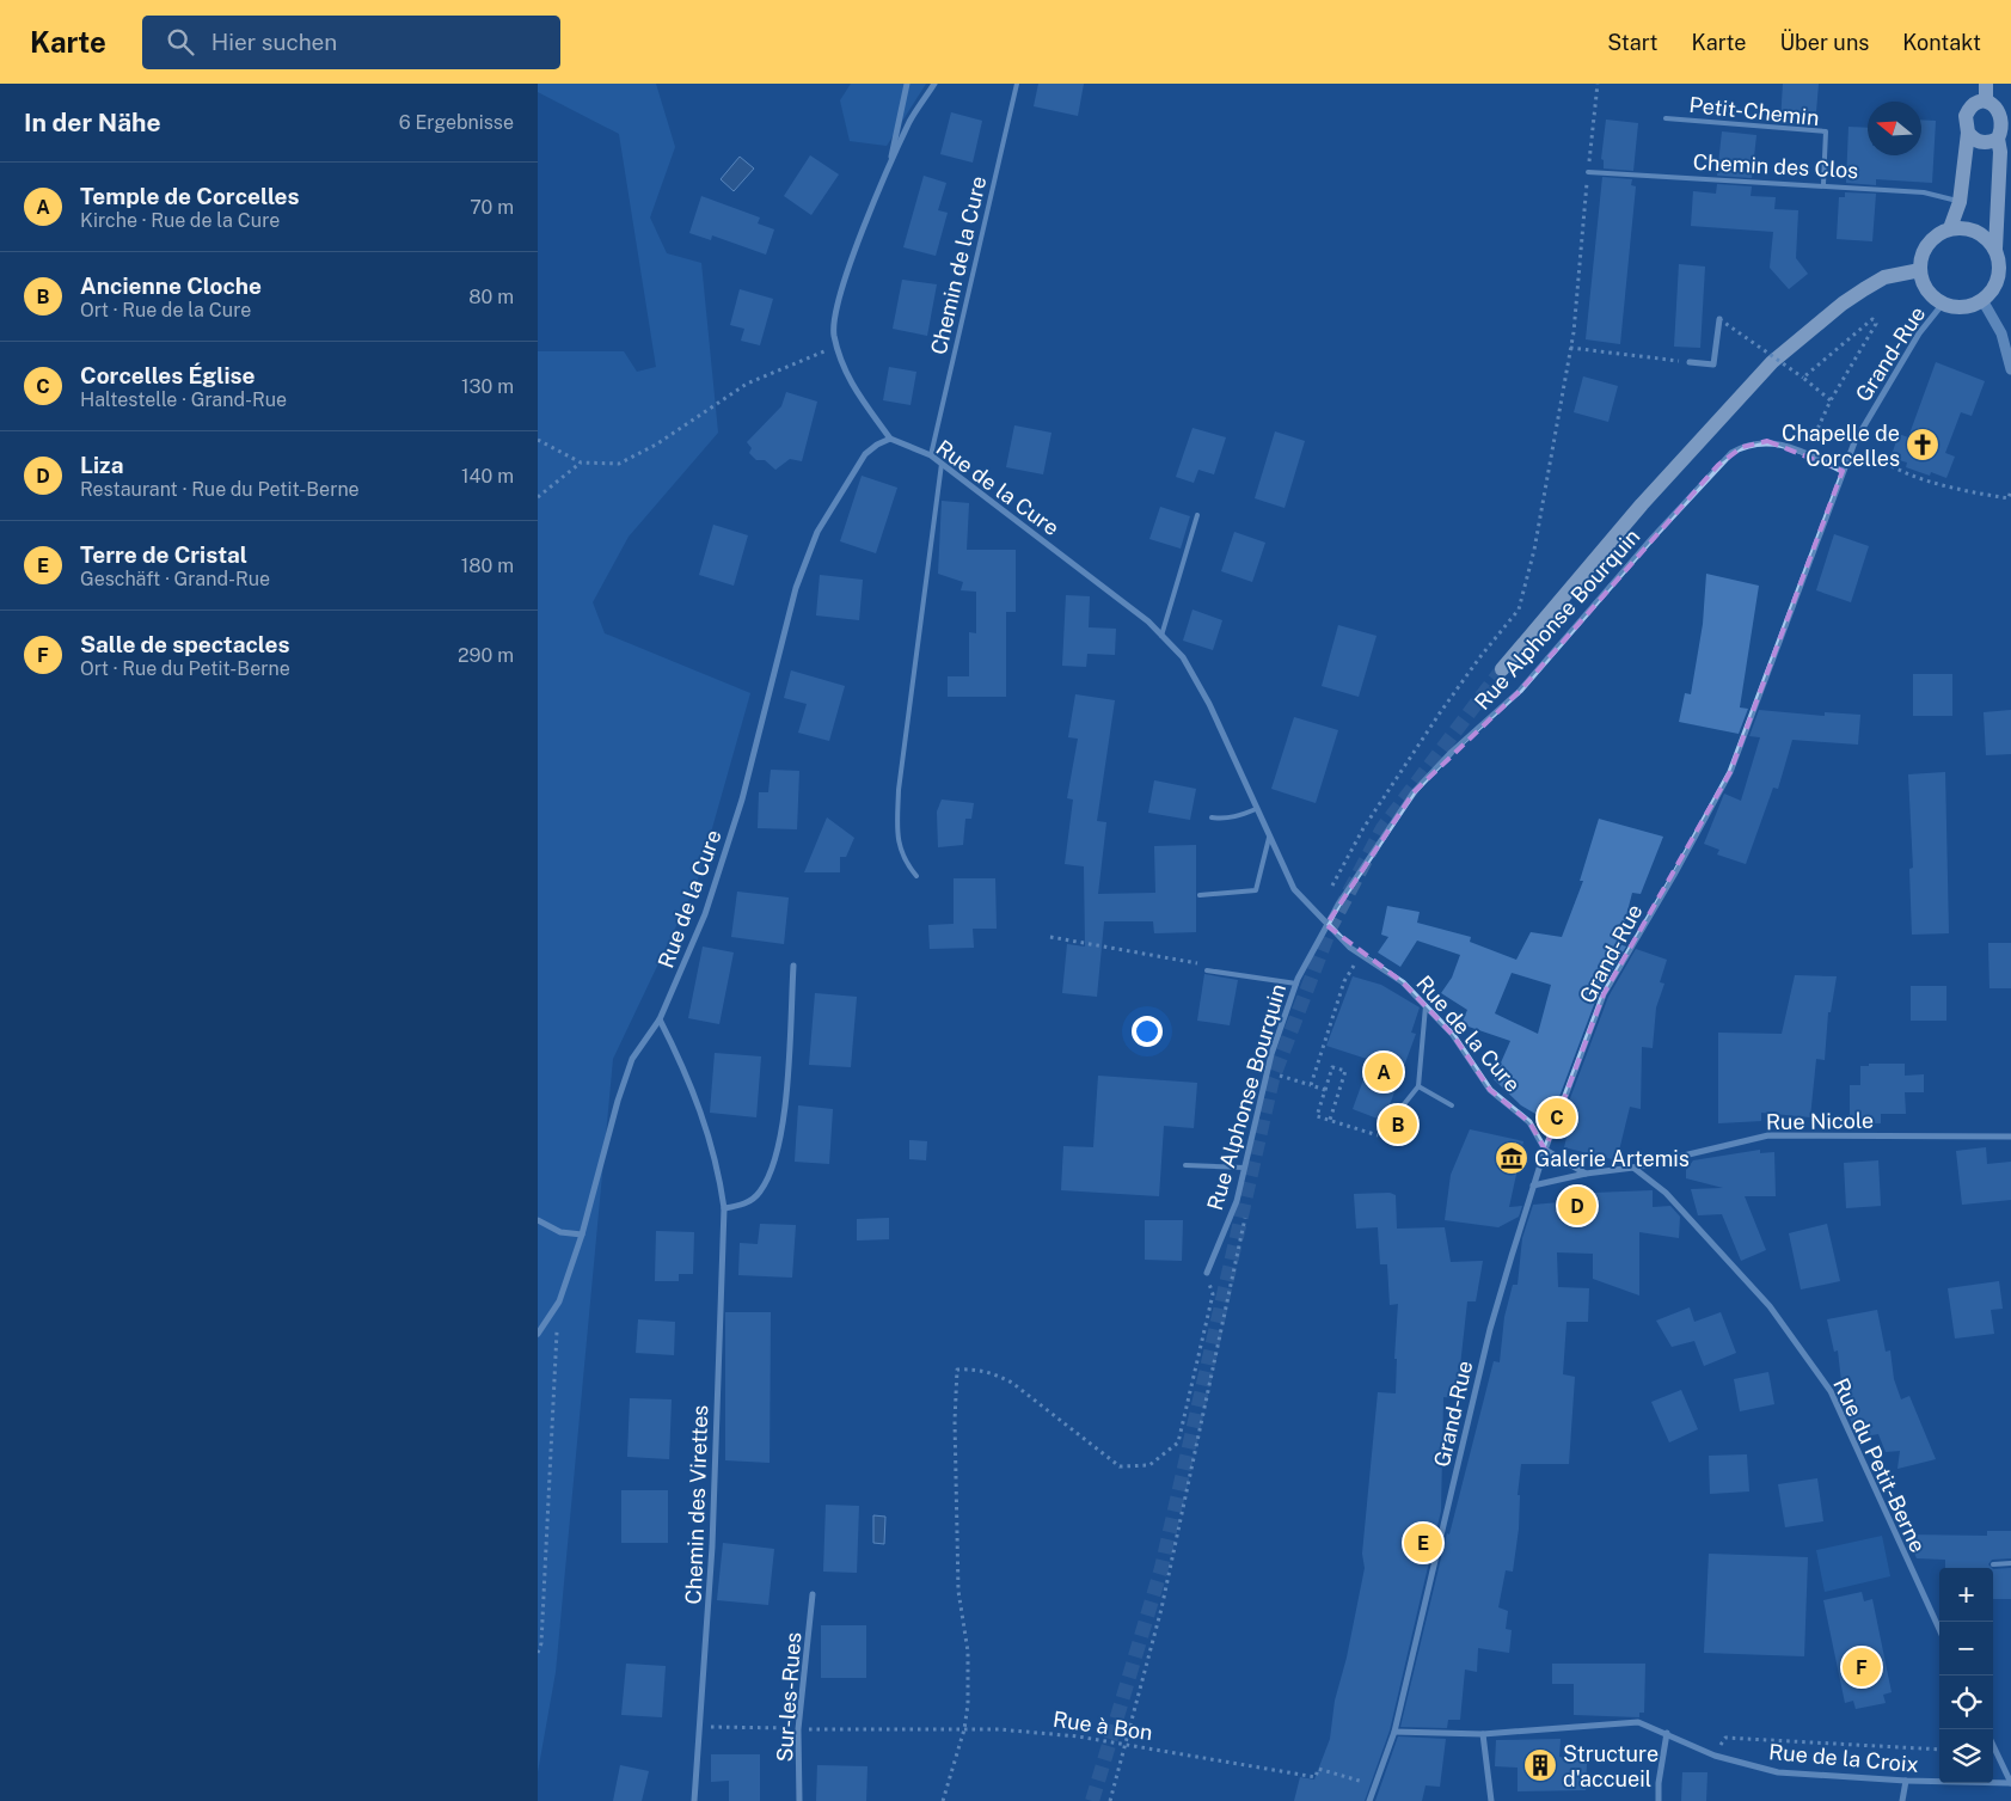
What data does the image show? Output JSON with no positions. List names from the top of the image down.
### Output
{
  "streets": {
    "street": [
      "Grand-Rue",
      "Rue de la Cure",
      "Rue Alphonse Bourquin",
      "Rue Nicole",
      "Rue du Petit-Berne",
      "Chemin des Virettes",
      "Sur-les-Rues",
      "Rue de la Croix"
    ],
    "lane": ["Petit-Chemin", "Chemin des Clos", "Chemin de la Cure"],
    "path": ["Rue à Bon"]
  },
  "crossings": [
    ["Petit-Chemin", "Chemin des Clos"],
    ["Chemin de la Cure", "Rue de la Cure"],
    ["Grand-Rue", "Rue de la Cure"],
    ["Grand-Rue", "Rue Alphonse Bourquin"],
    ["Grand-Rue", "Rue à Bon"],
    ["Grand-Rue", "Rue de la Croix"],
    ["Rue de la Cure", "Rue Alphonse Bourquin"],
    ["Rue de la Cure", "Chemin des Virettes"],
    ["Rue Nicole", "Rue du Petit-Berne"]
  ],
  "places": {
    "church": ["Chapelle de Corcelles"],
    "museum": ["Galerie Artemis"],
    "building": ["Structure d'accueil"]
  },
  "north": "left",
  "page": {
    "header": "Karte",
    "search": "Hier suchen",
    "nav": [
      "Start",
      "Karte",
      "Über uns",
      "Kontakt"
    ],
    "heading": ["In der Nähe", "6 Ergebnisse"],
    "list": [
      {
        "mark": "A",
        "name": "Temple de Corcelles",
        "note": "Kirche · Rue de la Cure",
        "value": "70 m"
      },
      {
        "mark": "B",
        "name": "Ancienne Cloche",
        "note": "Ort · Rue de la Cure",
        "value": "80 m"
      },
      {
        "mark": "C",
        "name": "Corcelles Église",
        "note": "Haltestelle · Grand-Rue",
        "value": "130 m"
      },
      {
        "mark": "D",
        "name": "Liza",
        "note": "Restaurant · Rue du Petit-Berne",
        "value": "140 m"
      },
      {
        "mark": "E",
        "name": "Terre de Cristal",
        "note": "Geschäft · Grand-Rue",
        "value": "180 m"
      },
      {
        "mark": "F",
        "name": "Salle de spectacles",
        "note": "Ort · Rue du Petit-Berne",
        "value": "290 m"
      }
    ],
    "pins": [
      "A",
      "C",
      "B",
      "D",
      "E",
      "F"
    ],
    "map_buttons": ["+", "−"]
  }
}
